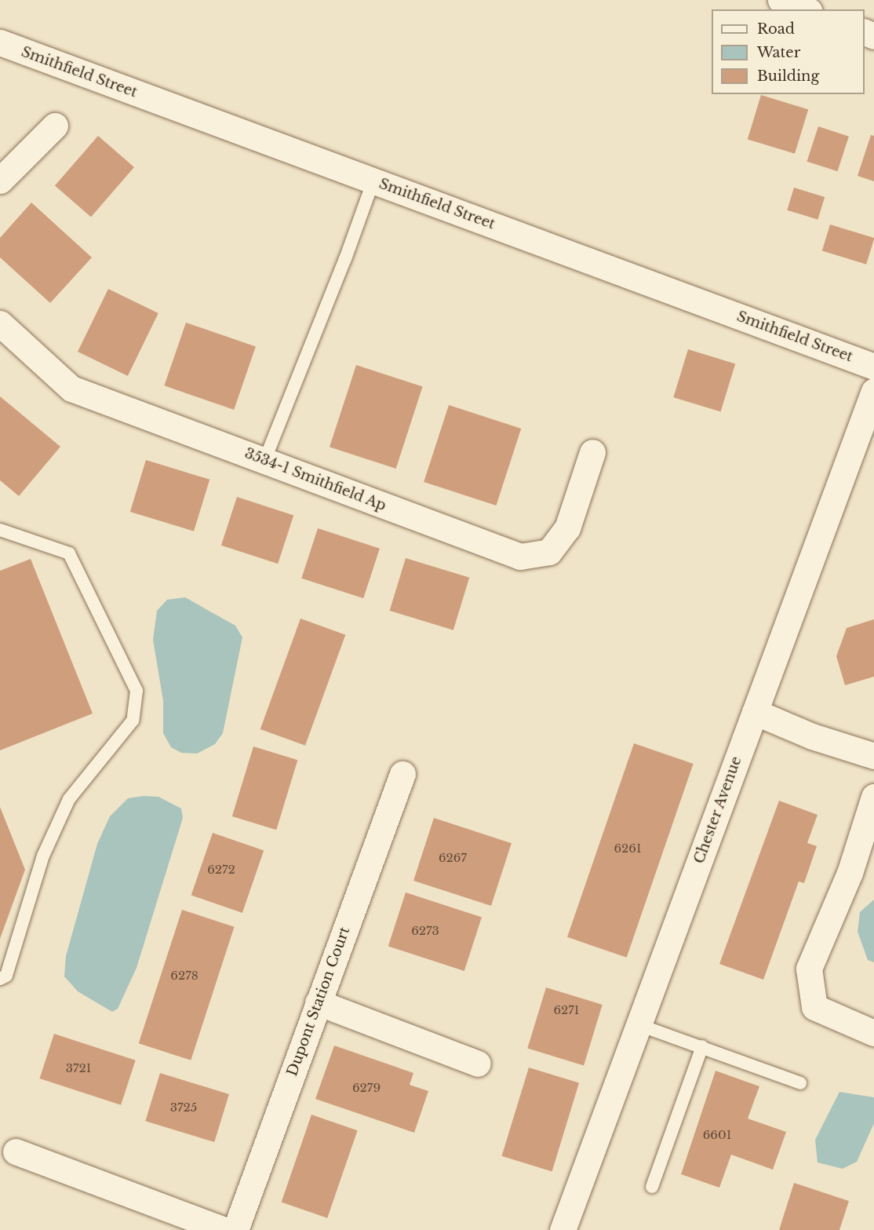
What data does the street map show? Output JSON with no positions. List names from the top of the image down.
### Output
{
  "streets": {
    "street": [
      "Smithfield Street",
      "3534-1 Smithfield Ap",
      "Chester Avenue",
      "Dupont Station Court"
    ]
  },
  "house_numbers": [
    "6261",
    "6267",
    "6272",
    "6273",
    "6278",
    "6271",
    "3721",
    "6279",
    "3725",
    "6601"
  ],
  "legend": ["Road", "Water", "Building"]
}
